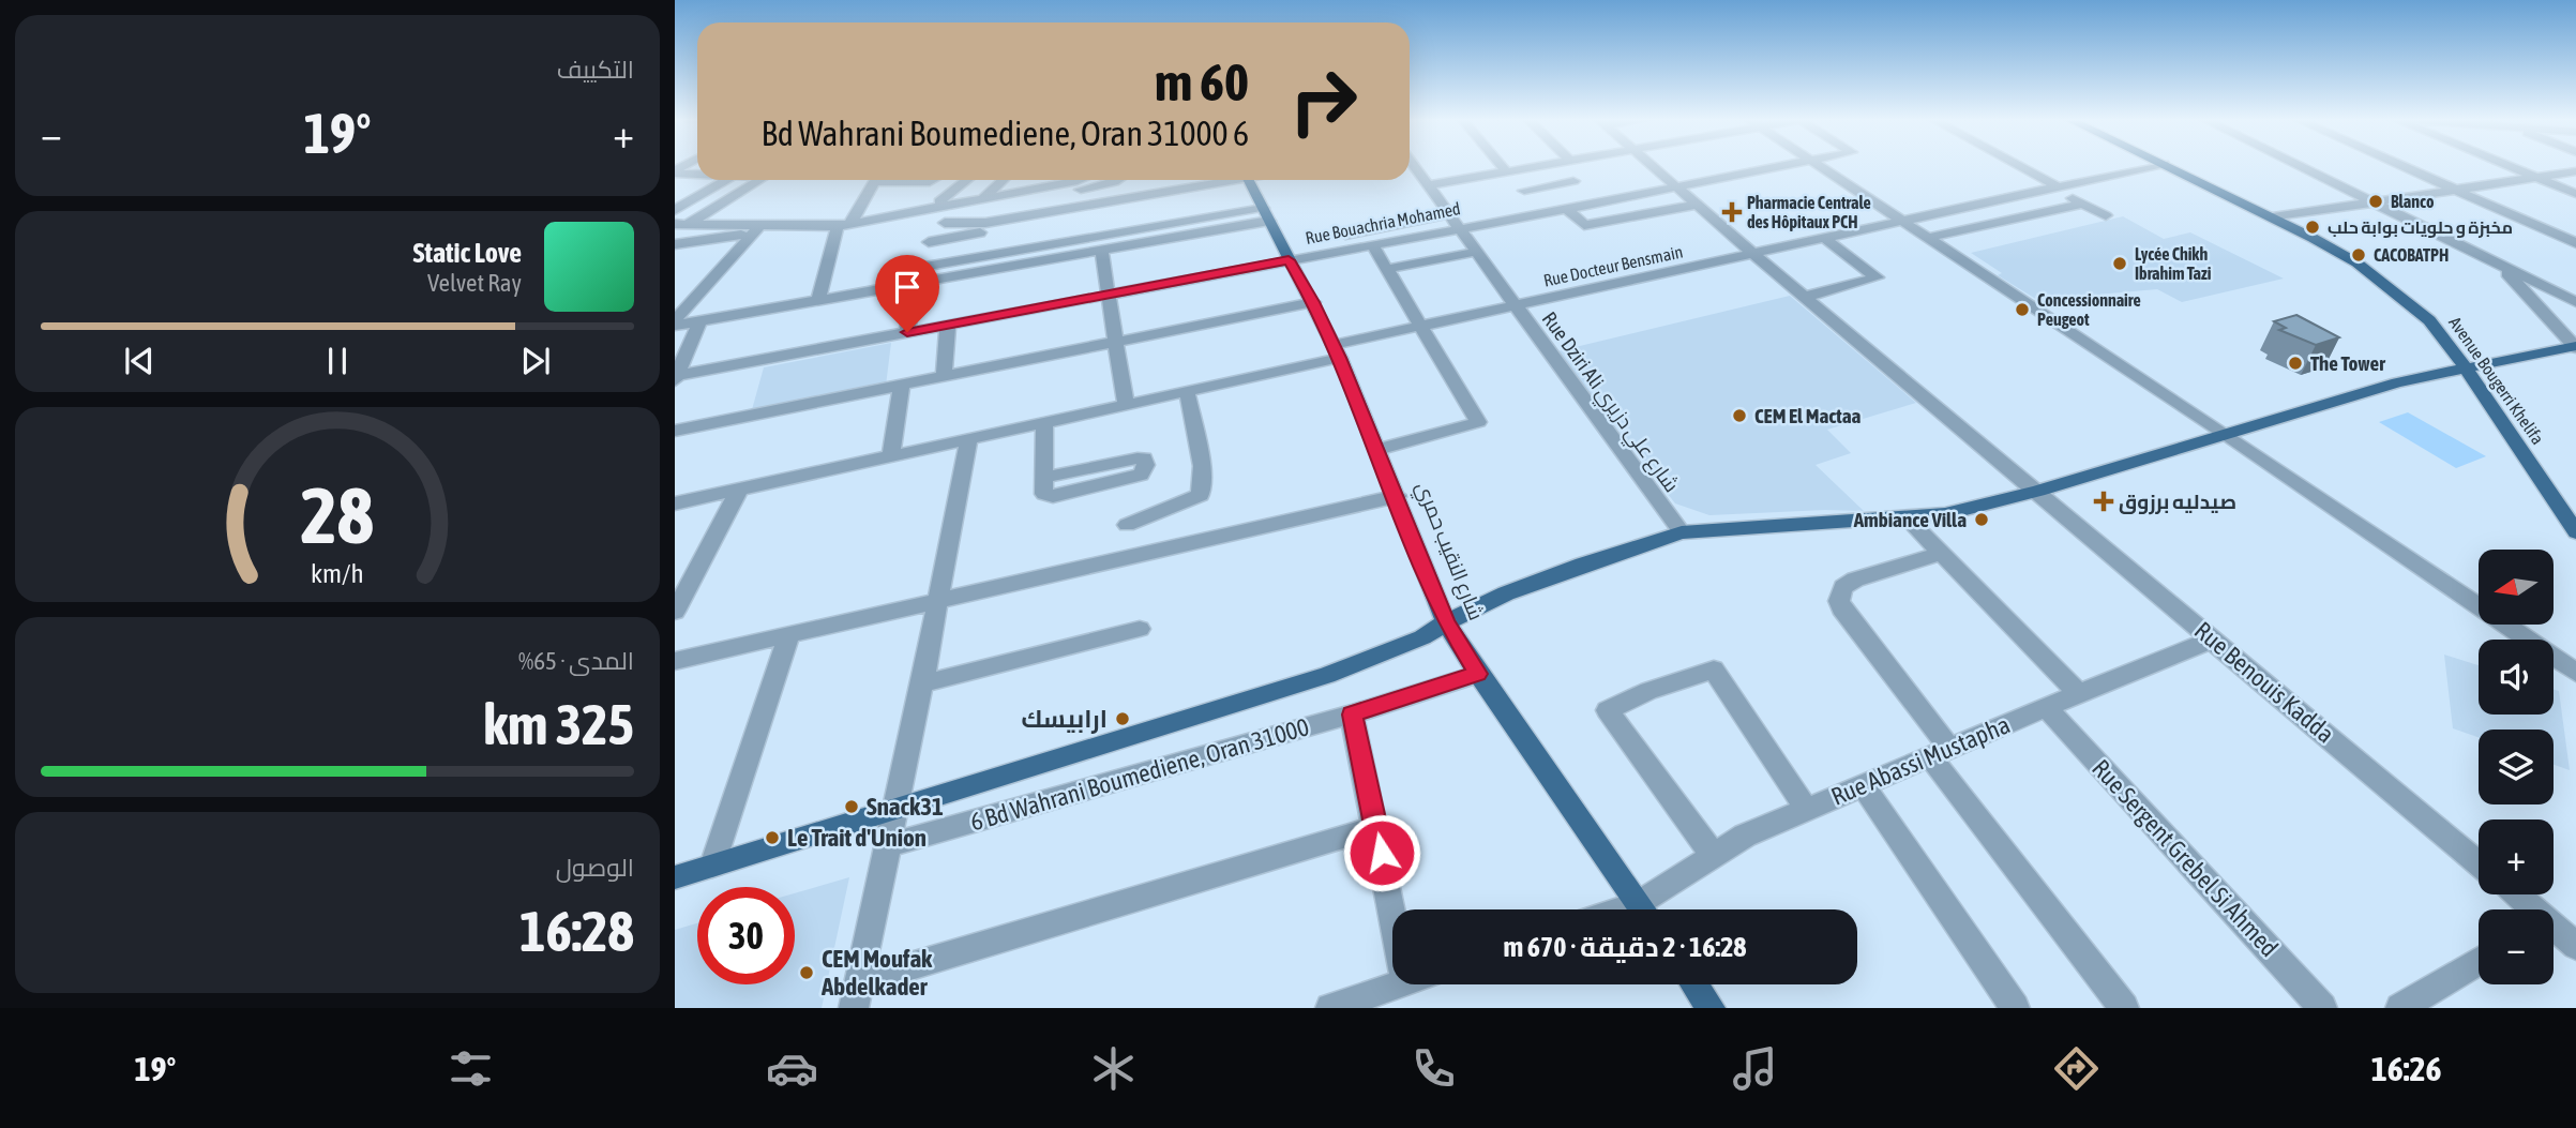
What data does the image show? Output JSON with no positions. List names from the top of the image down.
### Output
{
  "streets": {
    "main road": ["Avenue Bougerri Khelifa", "شارع النقيب حمري"],
    "street": [
      "Rue Bouachria Mohamed",
      "Rue Docteur Bensmain",
      "Rue Dziri Ali شارع علي دزيري",
      "Rue Benouis Kadda",
      "Rue Abassi Mustapha",
      "6 Bd Wahrani Boumediene, Oran 31000",
      "Rue Sergent Grebel Si Ahmed"
    ]
  },
  "crossings": [
    ["Rue Bouachria Mohamed", "Rue Dziri Ali شارع علي دزيري"],
    ["Rue Bouachria Mohamed", "شارع النقيب حمري"],
    ["Rue Bouachria Mohamed", "Rue Benouis Kadda"],
    ["Rue Docteur Bensmain", "Rue Dziri Ali شارع علي دزيري"],
    ["Rue Docteur Bensmain", "شارع النقيب حمري"],
    ["Rue Docteur Bensmain", "Rue Benouis Kadda"],
    ["شارع النقيب حمري", "6 Bd Wahrani Boumediene, Oran 31000"],
    ["Rue Benouis Kadda", "Rue Abassi Mustapha"],
    ["Rue Abassi Mustapha", "Rue Sergent Grebel Si Ahmed"]
  ],
  "places": {
    "other": [
      "Blanco",
      "مخبزة و حلويات بوابة حلب",
      "CACOBATPH",
      "Lycée Chikh Ibrahim Tazi",
      "Concessionnaire Peugeot",
      "The Tower",
      "CEM El Mactaa",
      "Ambiance Villa",
      "ارابيسك",
      "Snack31",
      "Le Trait d'Union",
      "CEM Moufak Abdelkader"
    ],
    "health": ["Pharmacie Centrale des Hôpitaux PCH", "صيدليه برزوق"]
  },
  "north": "left",
  "page": {
    "tile": [
      "التكييف",
      ["المدى · 65%", "325 km"],
      ["الوصول", "16:28"]
    ],
    "turn": ["60 m", "6 Bd Wahrani Boumediene, Oran 31000"],
    "heat": ["−", "19°", "+"],
    "song": ["Static Love", "Velvet Ray"],
    "map_buttons": ["+", "−"],
    "limit": "30",
    "trip": "16:28 · 2 دقيقة · 670 m",
    "tabs": ["16:26", "19°"],
    "gauge": ["28", "km/h"]
  }
}
